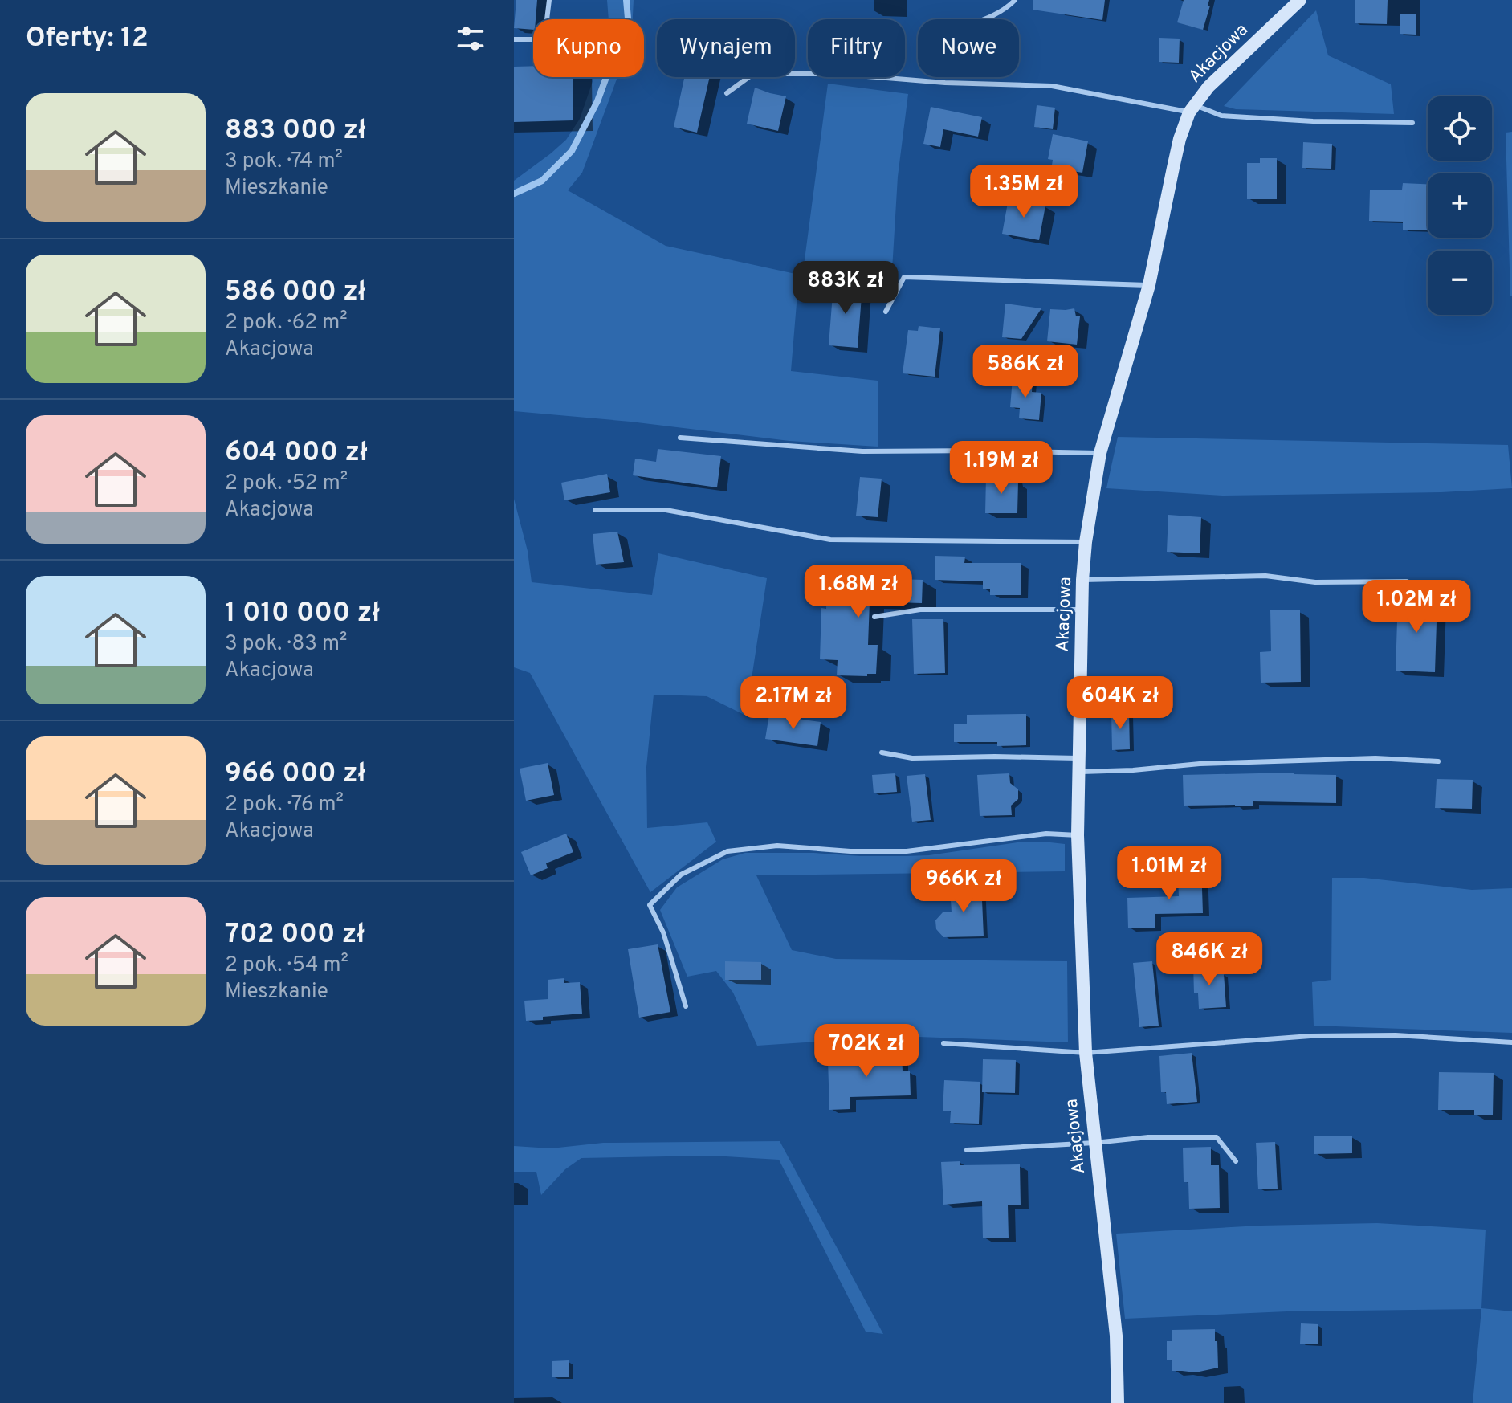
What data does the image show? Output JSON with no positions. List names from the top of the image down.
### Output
{
  "streets": {
    "street": ["Akacjowa"]
  },
  "page": {
    "heading": "Oferty: 12",
    "chip": [
      "Kupno",
      "Wynajem",
      "Filtry",
      "Nowe"
    ],
    "list": [
      {
        "name": "883 000 zł",
        "note": "3 pok. · 74 m² · Mieszkanie"
      },
      {
        "name": "586 000 zł",
        "note": "2 pok. · 62 m² · Akacjowa"
      },
      {
        "name": "604 000 zł",
        "note": "2 pok. · 52 m² · Akacjowa"
      },
      {
        "name": "1 010 000 zł",
        "note": "3 pok. · 83 m² · Akacjowa"
      },
      {
        "name": "966 000 zł",
        "note": "2 pok. · 76 m² · Akacjowa"
      },
      {
        "name": "702 000 zł",
        "note": "2 pok. · 54 m² · Mieszkanie"
      }
    ],
    "map_buttons": ["+", "−"],
    "price": [
      "1.35M zł",
      "883K zł",
      "586K zł",
      "1.19M zł",
      "1.68M zł",
      "1.02M zł",
      "2.17M zł",
      "604K zł",
      "1.01M zł",
      "966K zł",
      "846K zł",
      "702K zł"
    ]
  }
}
